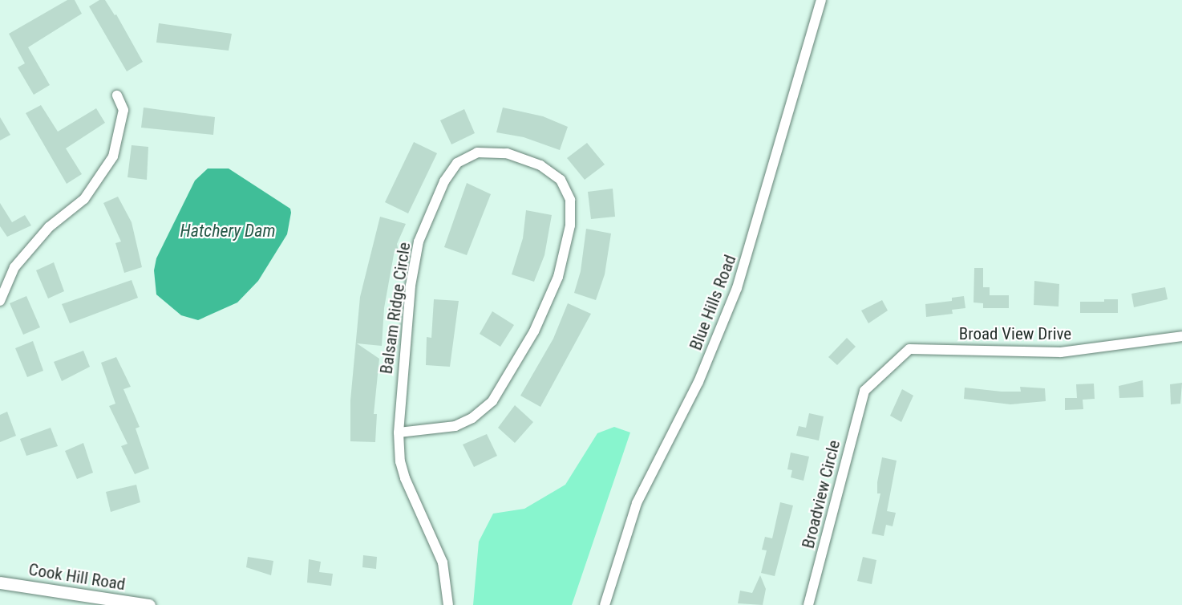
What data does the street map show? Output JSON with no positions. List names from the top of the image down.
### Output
{
  "streets": {
    "street": [
      "Blue Hills Road",
      "Balsam Ridge Circle",
      "Broad View Drive",
      "Broadview Circle",
      "Cook Hill Road"
    ]
  },
  "crossings": [
    ["Broad View Drive", "Broadview Circle"]
  ],
  "water": ["Hatchery Dam"]
}
